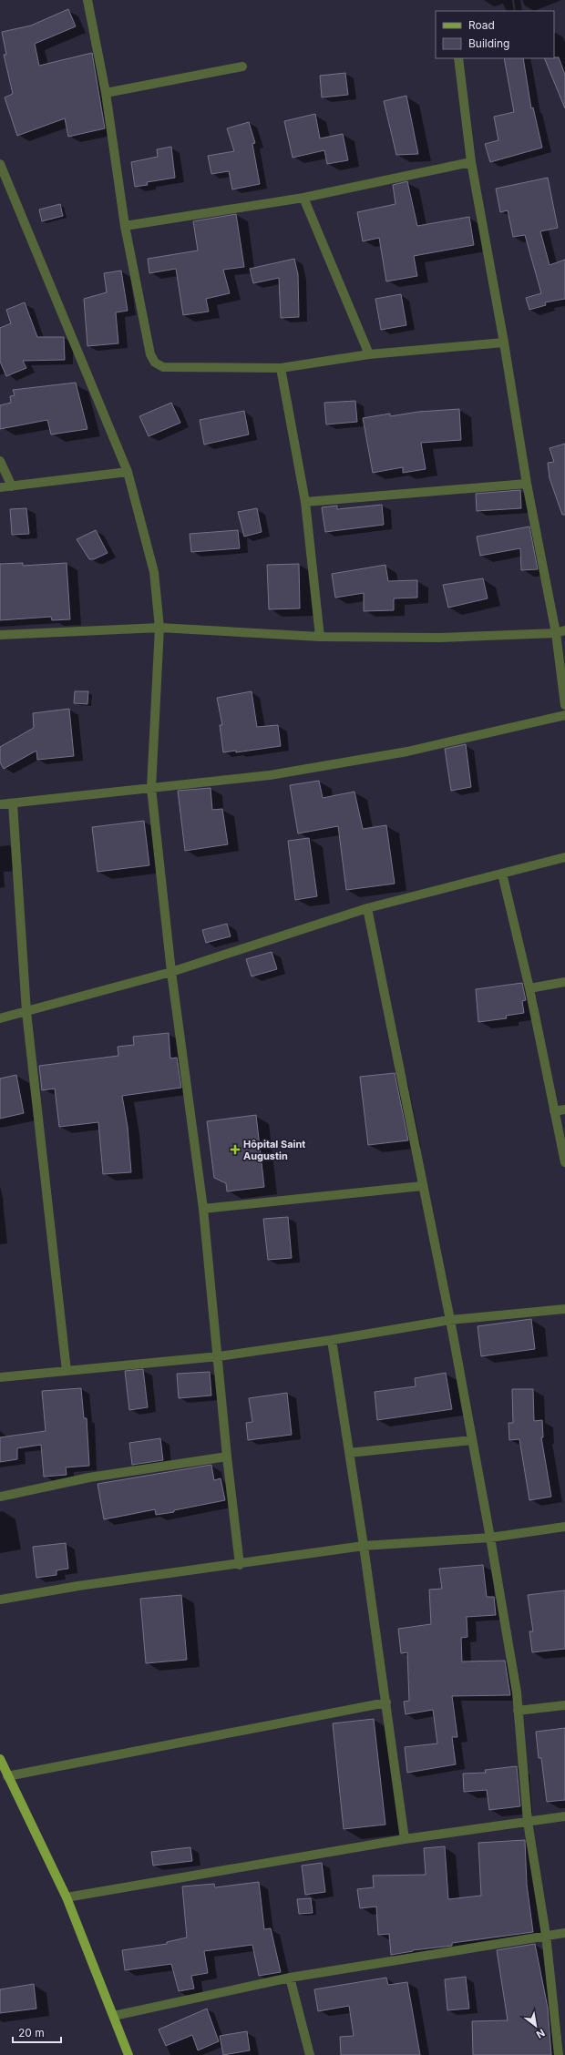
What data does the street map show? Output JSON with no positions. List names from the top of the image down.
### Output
{
  "places": {
    "health": ["Hôpital Saint Augustin"]
  },
  "legend": ["Road", "Building"],
  "scale_bar": "20 m",
  "north": "bottom right"
}
